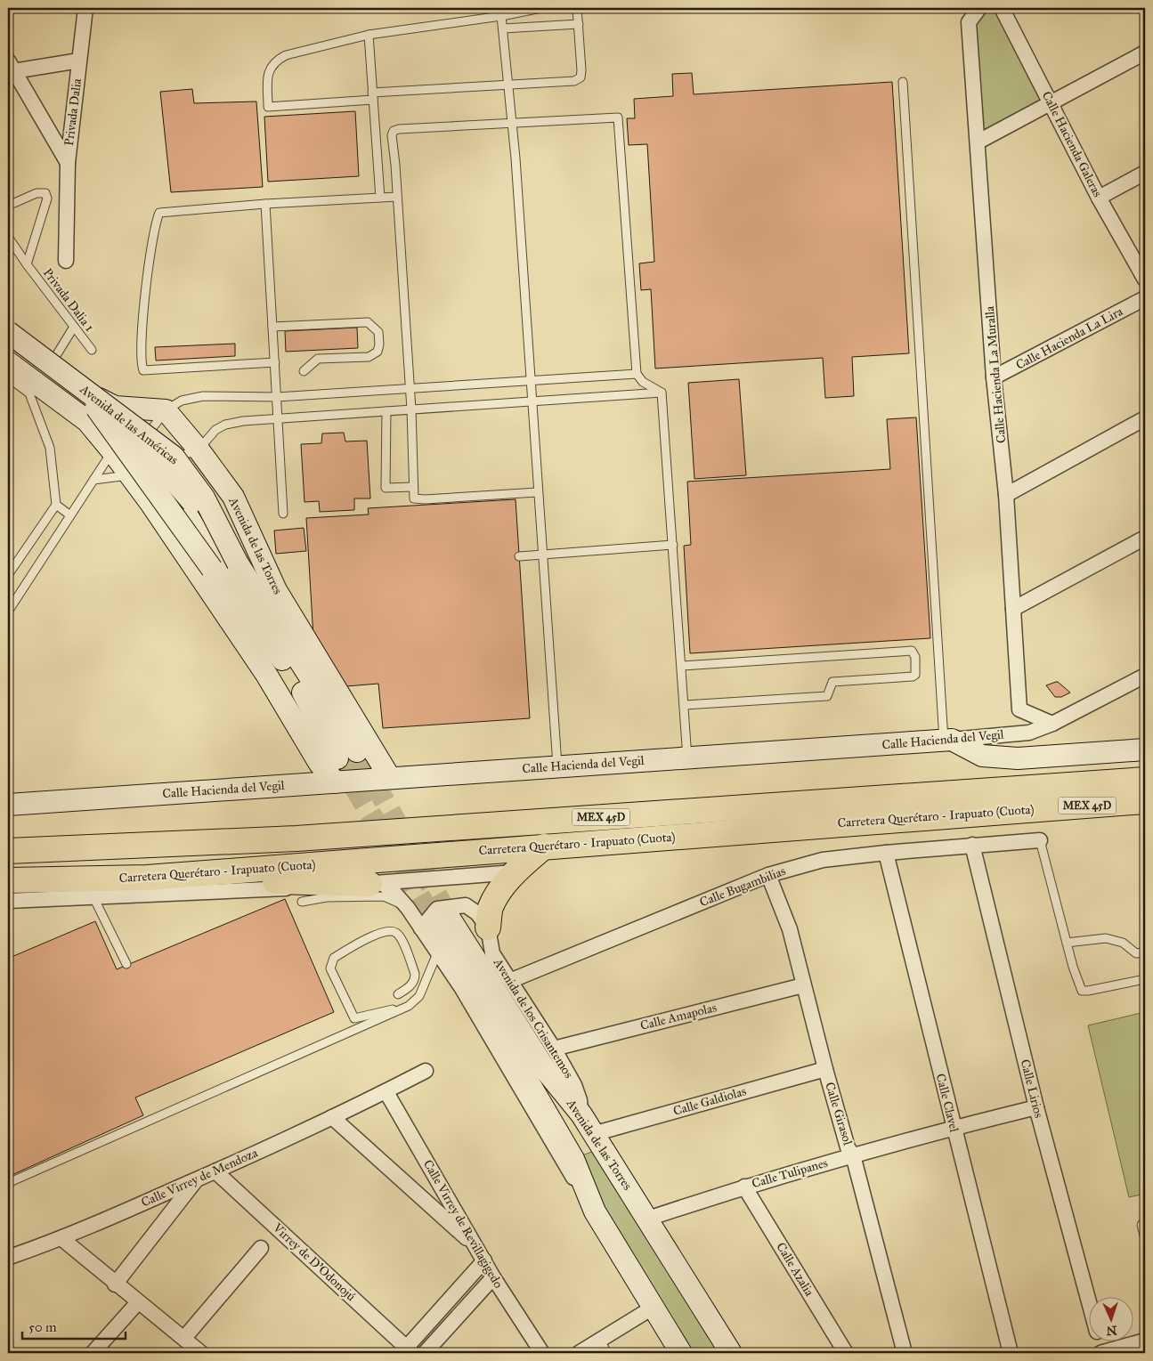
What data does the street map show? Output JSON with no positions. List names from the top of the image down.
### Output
{
  "streets": {
    "highway": ["MEX 45D", "Carretera Querétaro - Irapuato (Cuota)"],
    "main road": ["Avenida de las Américas", "Avenida de las Torres", "Calle Hacienda del Vegil"],
    "street": [
      "Privada Dalia",
      "Calle Hacienda Galeras",
      "Calle Hacienda La Lira",
      "Calle Hacienda La Muralla",
      "Calle Bugambilias",
      "Calle Amapolas",
      "Avenida de los Crisantemos",
      "Calle Lirios",
      "Calle Galdiolas",
      "Calle Clavel",
      "Calle Girasol",
      "Calle Tulipanes",
      "Calle Virrey de Mendoza",
      "Calle Virrey de Revillagigedo",
      "Virrey de D'Odonojú",
      "Calle Azalia"
    ],
    "lane": ["Privada Dalia 1"]
  },
  "crossings": [
    ["Calle Hacienda La Lira", "Calle Hacienda La Muralla"],
    ["Calle Hacienda La Muralla", "Calle Hacienda del Vegil"],
    ["Avenida de las Américas", "Avenida de las Torres"],
    ["Avenida de las Torres", "Calle Hacienda del Vegil"],
    ["Avenida de las Torres", "Avenida de los Crisantemos"],
    ["Avenida de las Torres", "Calle Galdiolas"],
    ["Avenida de las Torres", "Calle Tulipanes"],
    ["Calle Bugambilias", "Avenida de los Crisantemos"],
    ["Calle Bugambilias", "Calle Lirios"],
    ["Calle Bugambilias", "Calle Clavel"],
    ["Calle Bugambilias", "Calle Girasol"],
    ["Calle Amapolas", "Avenida de los Crisantemos"],
    ["Calle Amapolas", "Calle Girasol"],
    ["Calle Lirios", "Calle Tulipanes"],
    ["Calle Galdiolas", "Calle Girasol"],
    ["Calle Clavel", "Calle Tulipanes"],
    ["Calle Girasol", "Calle Tulipanes"],
    ["Calle Tulipanes", "Calle Azalia"],
    ["Calle Virrey de Mendoza", "Calle Virrey de Revillagigedo"],
    ["Calle Virrey de Mendoza", "Virrey de D'Odonojú"]
  ],
  "scale_bar": "50 m",
  "north": "bottom"
}
